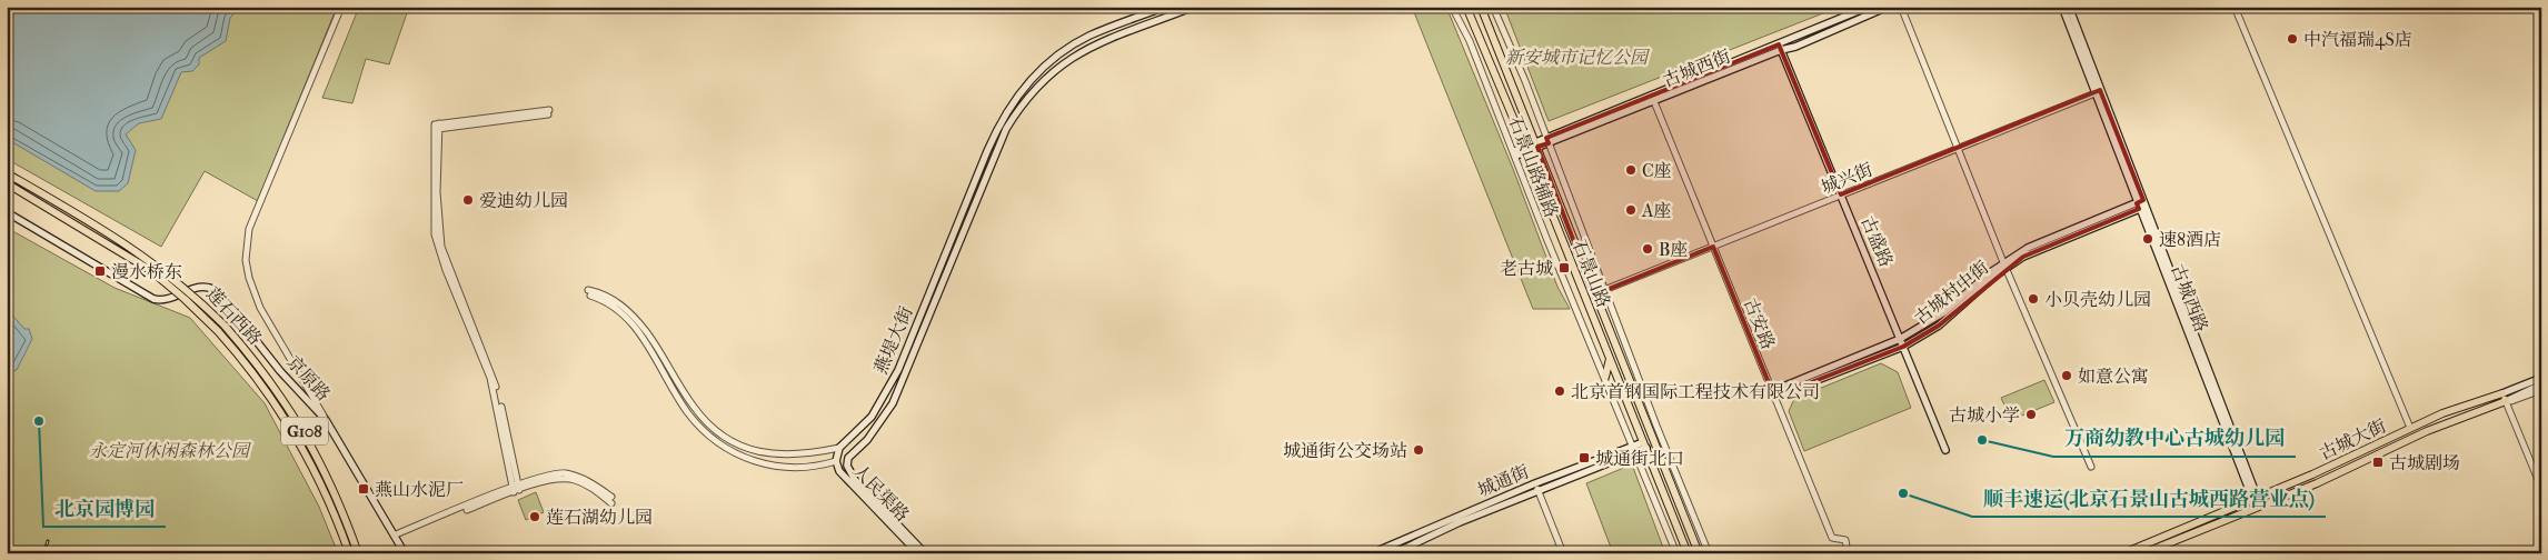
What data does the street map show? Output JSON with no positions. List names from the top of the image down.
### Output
{
  "streets": {
    "main road": [
      "古城西街",
      "古盛路",
      "石景山路",
      "古城村中街",
      "古城西路",
      "莲石西路",
      "燕堤大街",
      "京原路",
      "G108",
      "古城大街",
      "城通街",
      "人民渠路"
    ],
    "street": ["石景山路辅路", "城兴街", "古安路"]
  },
  "crossings": [
    ["古城西街", "石景山路辅路"],
    ["古城西街", "古盛路"],
    ["古城西街", "石景山路"],
    ["古城西街", "古安路"],
    ["石景山路辅路", "城兴街"],
    ["石景山路辅路", "城通街"],
    ["城兴街", "古盛路"],
    ["城兴街", "古城西路"],
    ["城兴街", "古安路"],
    ["古盛路", "古城村中街"],
    ["石景山路", "城通街"],
    ["古城村中街", "古城西路"],
    ["古城村中街", "古安路"],
    ["古城西路", "古城大街"],
    ["燕堤大街", "人民渠路"]
  ],
  "parks": ["新安城市记忆公园", "永定河休闲森林公园"],
  "places": {
    "other": [
      "中汽福瑞4S店",
      "C座",
      "爱迪幼儿园",
      "A座",
      "速8酒店",
      "B座",
      "小贝壳幼儿园",
      "如意公寓",
      "北京首钢国际工程技术有限公司",
      "古城小学",
      "北京园博园",
      "万商幼教中心古城幼儿园",
      "城通街公交场站",
      "顺丰速运(北京石景山古城西路营业点)",
      "莲石湖幼儿园"
    ],
    "transit": [
      "老古城",
      "漫水桥东",
      "城通街北口",
      "古城剧场",
      "燕山水泥厂"
    ]
  }
}
